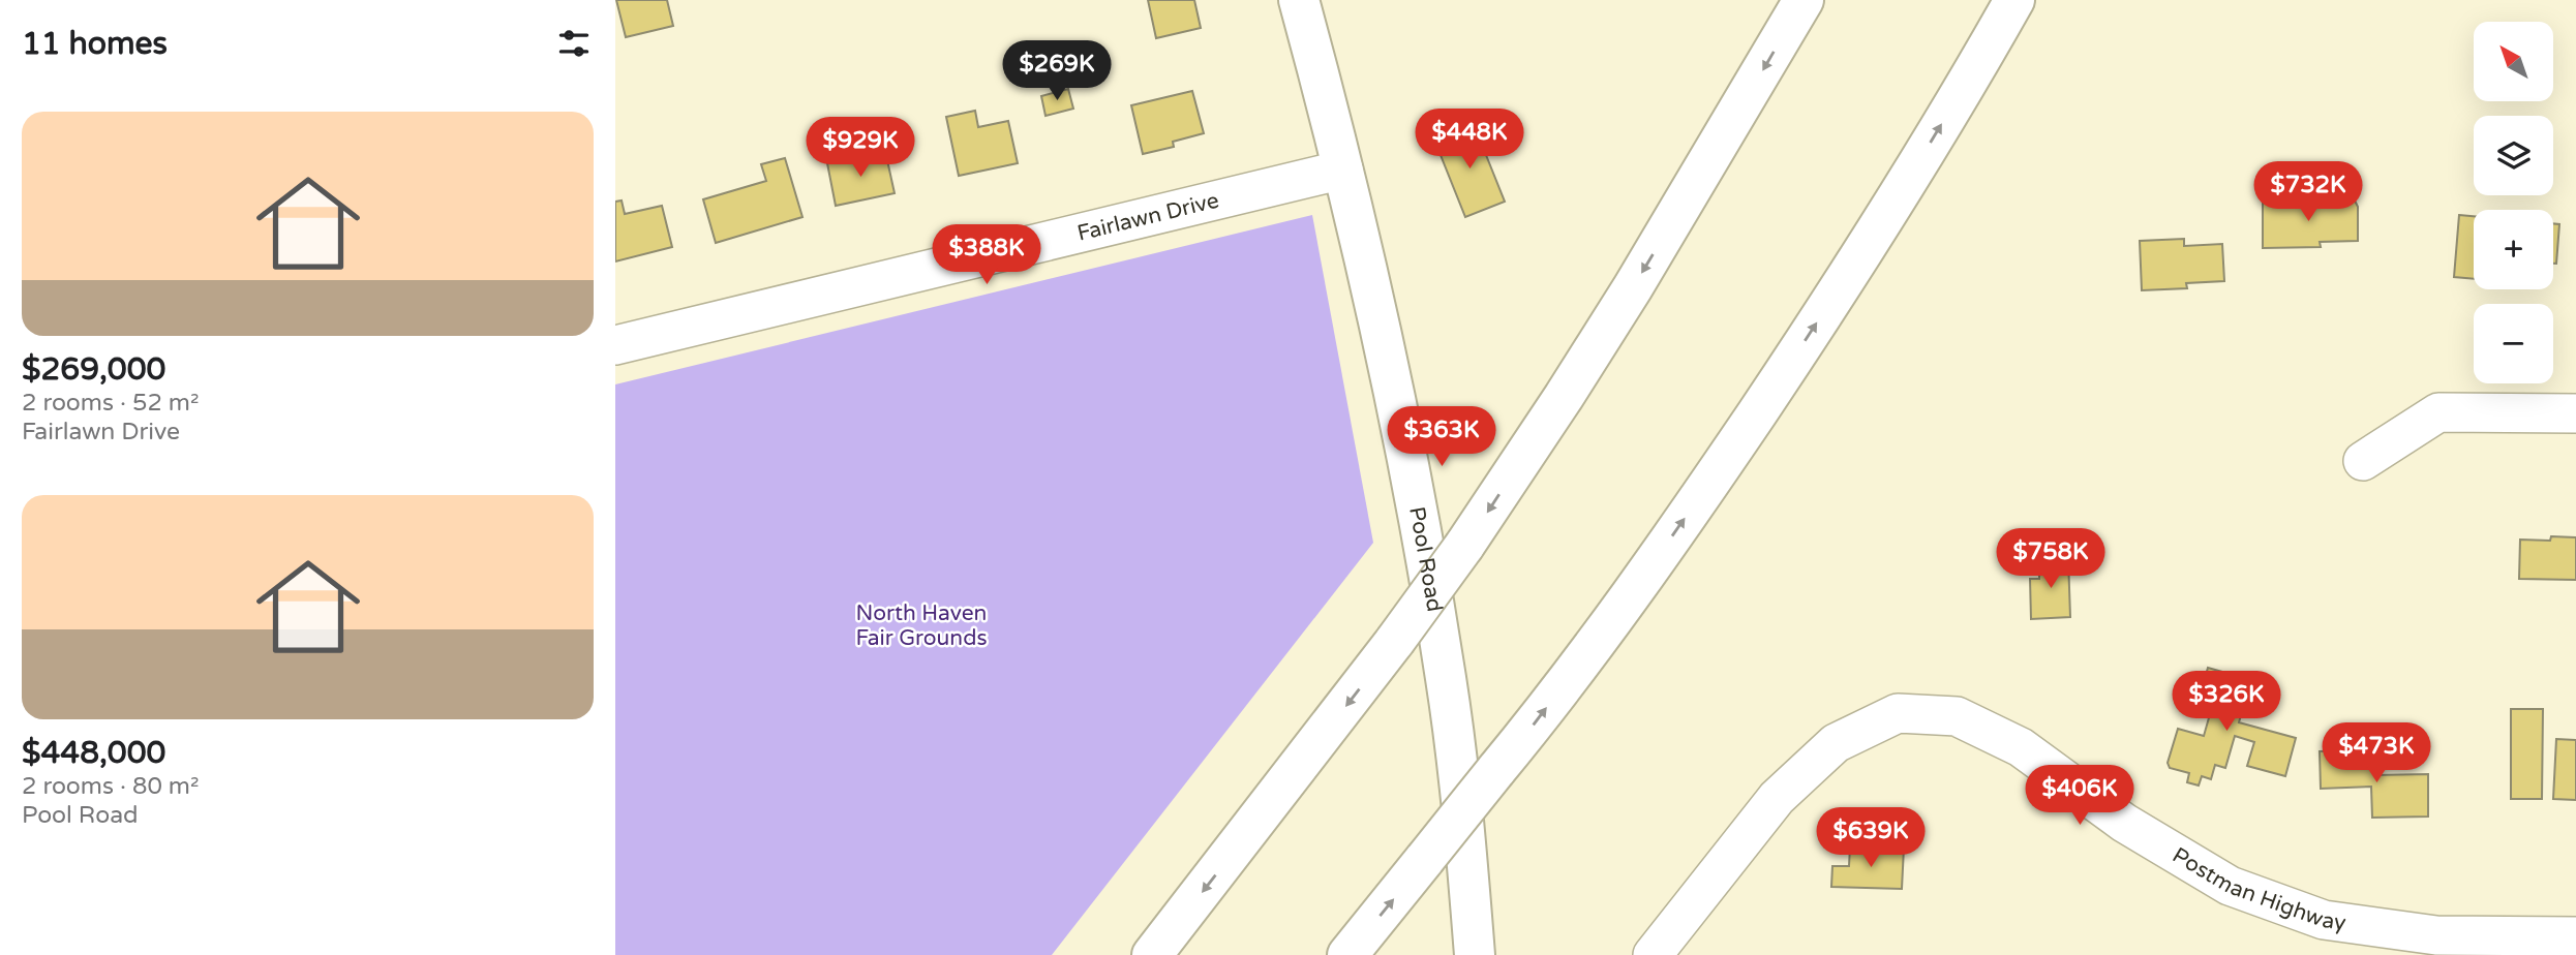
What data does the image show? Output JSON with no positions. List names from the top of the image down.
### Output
{
  "streets": {
    "main road": ["Pool Road"],
    "street": ["Fairlawn Drive", "Postman Highway"]
  },
  "crossings": [
    ["Fairlawn Drive", "Pool Road"]
  ],
  "parks": ["North Haven Fair Grounds"],
  "north": "top left",
  "page": {
    "heading": "11 homes",
    "map_buttons": ["+", "−"],
    "price": [
      "$269K",
      "$448K",
      "$929K",
      "$732K",
      "$388K",
      "$363K",
      "$758K",
      "$326K",
      "$473K",
      "$406K",
      "$639K"
    ],
    "list": [
      {
        "name": "$269,000",
        "note": "2 rooms · 52 m² · Fairlawn Drive"
      },
      {
        "name": "$448,000",
        "note": "2 rooms · 80 m² · Pool Road"
      }
    ]
  }
}
